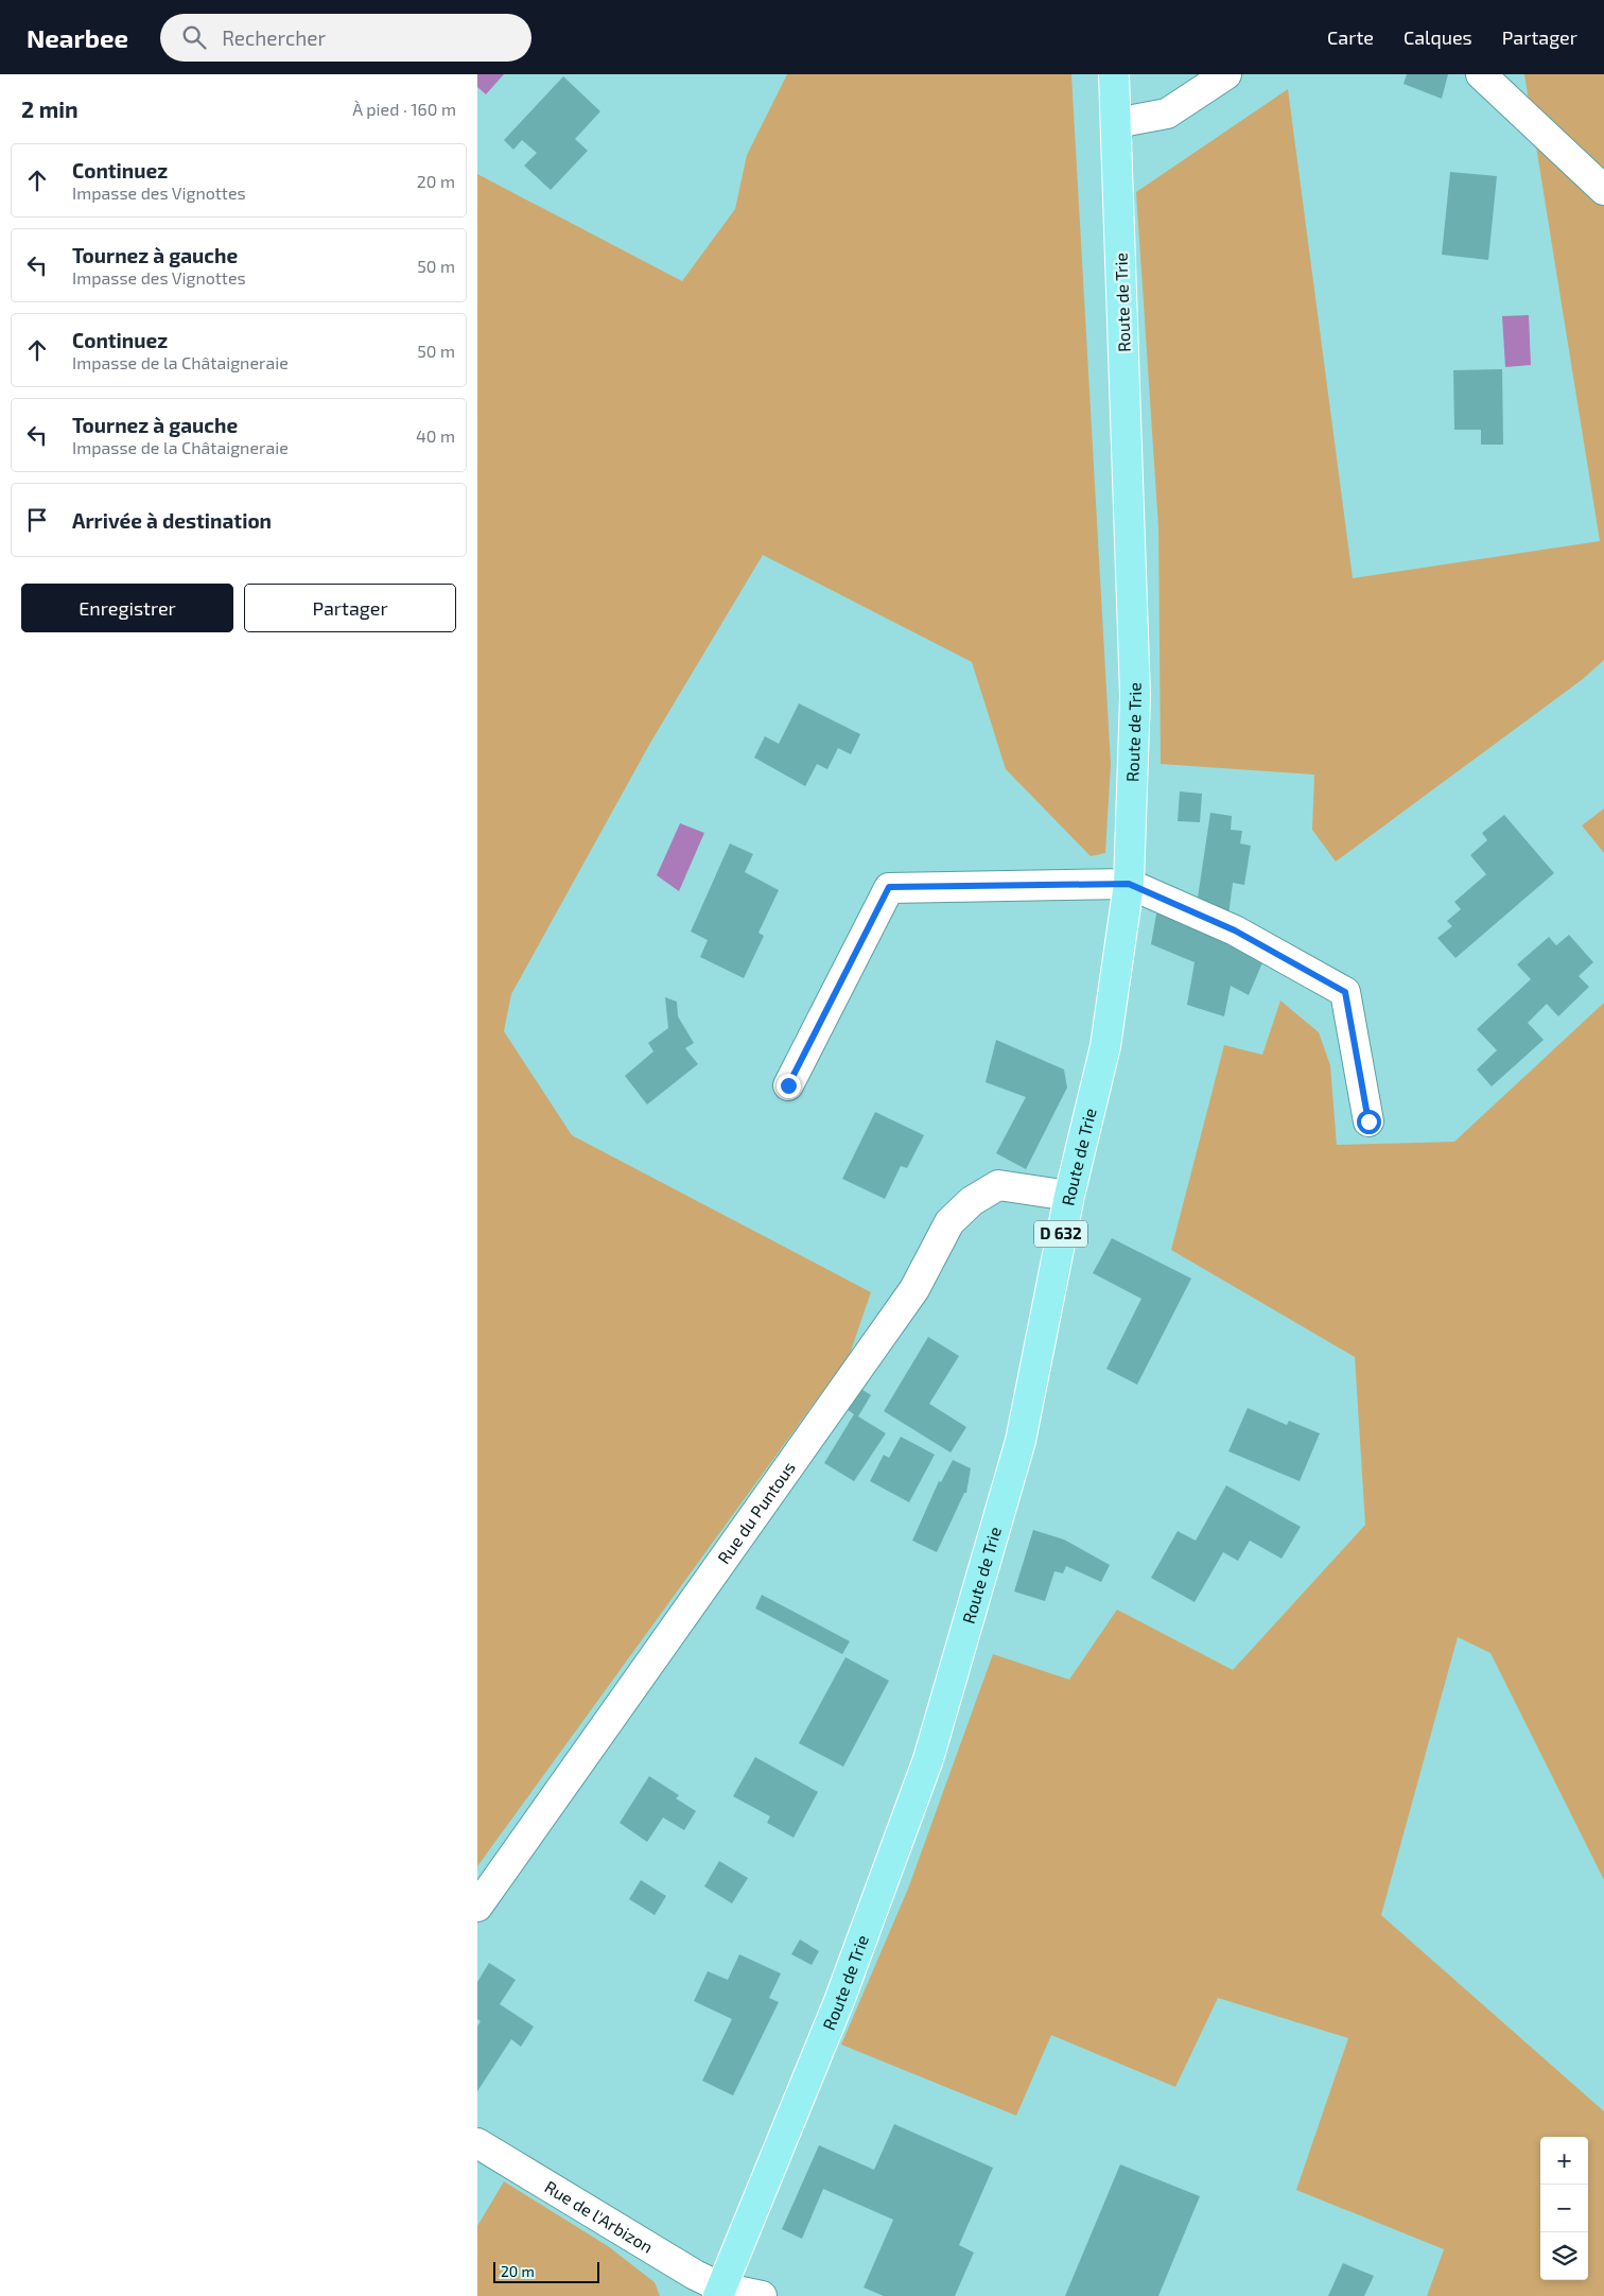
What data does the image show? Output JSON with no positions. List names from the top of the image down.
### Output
{
  "streets": {
    "main road": ["Route de Trie", "D 632"],
    "street": ["Rue du Puntous", "Rue de l'Arbizon"]
  },
  "crossings": [
    ["Route de Trie", "D 632"],
    ["Route de Trie", "Rue du Puntous"],
    ["Route de Trie", "Rue de l'Arbizon"]
  ],
  "scale_bar": "20 m",
  "page": {
    "header": "Nearbee",
    "search": "Rechercher",
    "nav": ["Carte", "Calques", "Partager"],
    "heading": ["2 min", "À pied · 160 m"],
    "list": [
      ["Continuez", "Impasse des Vignottes", "20 m"],
      ["Tournez à gauche", "Impasse des Vignottes", "50 m"],
      ["Continuez", "Impasse de la Châtaigneraie", "50 m"],
      ["Tournez à gauche", "Impasse de la Châtaigneraie", "40 m"],
      "Arrivée à destination"
    ],
    "buttons": ["Enregistrer", "Partager"],
    "map_buttons": ["+", "−"],
    "scale": "20 m"
  }
}
